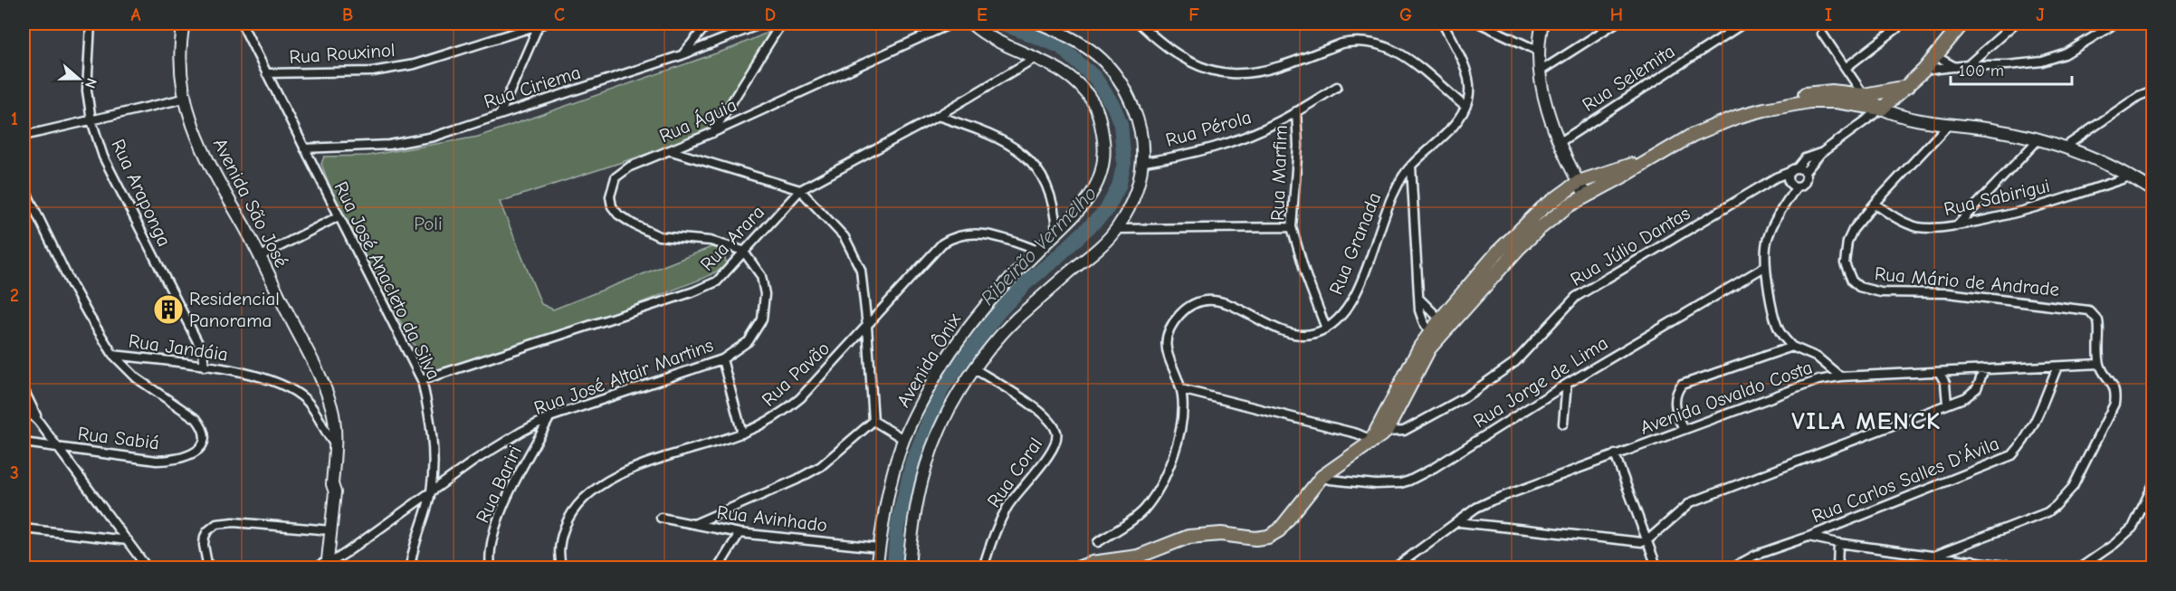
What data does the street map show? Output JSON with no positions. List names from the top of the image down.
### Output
{
  "streets": {
    "main road": ["Avenida São José", "Avenida Ônix"],
    "street": [
      "Rua Rouxinol",
      "Rua Selemita",
      "Rua Ciriema",
      "Rua Águia",
      "Rua Pérola",
      "Rua Marfim",
      "Rua Araponga",
      "Rua Sabirigui",
      "Rua Arara",
      "Rua Granada",
      "Rua Júlio Dantas",
      "Rua José Anacleto da Silva",
      "Rua Mário de Andrade",
      "Rua Jandáia",
      "Rua Pavão",
      "Rua José Altair Martins",
      "Rua Jorge de Lima",
      "Avenida Osvaldo Costa",
      "Rua Sabiá",
      "Rua Coral",
      "Rua Carlos Salles D'Ávila",
      "Rua Bariri",
      "Rua Avinhado"
    ]
  },
  "crossings": [
    ["Rua Rouxinol", "Rua José Anacleto da Silva"],
    ["Rua Ciriema", "Rua José Anacleto da Silva"],
    ["Rua Águia", "Rua Arara"],
    ["Rua Águia", "Rua José Altair Martins"],
    ["Rua Pérola", "Rua Marfim"],
    ["Rua Marfim", "Rua Granada"],
    ["Rua Araponga", "Rua Jandáia"],
    ["Rua Sabirigui", "Rua Mário de Andrade"],
    ["Avenida São José", "Rua Jandáia"],
    ["Avenida São José", "Rua José Altair Martins"],
    ["Rua Arara", "Rua José Anacleto da Silva"],
    ["Rua Arara", "Avenida Ônix"],
    ["Rua Arara", "Rua José Altair Martins"],
    ["Rua José Anacleto da Silva", "Rua José Altair Martins"],
    ["Rua Mário de Andrade", "Avenida Osvaldo Costa"],
    ["Rua Jandáia", "Rua Sabiá"],
    ["Avenida Ônix", "Rua Pavão"],
    ["Avenida Ônix", "Rua Avinhado"],
    ["Rua José Altair Martins", "Rua Bariri"],
    ["Avenida Osvaldo Costa", "Rua Carlos Salles D'Ávila"]
  ],
  "districts": ["VILA MENCK"],
  "water": ["Ribeirão Vermelho"],
  "parks": ["Poli"],
  "places": {
    "building": ["Residencial Panorama"]
  },
  "scale_bar": "100 m",
  "north": "right",
  "grid": {
    "columns": [
      "A",
      "B",
      "C",
      "D",
      "E",
      "F",
      "G",
      "H",
      "I",
      "J"
    ],
    "rows": ["1", "2", "3"]
  }
}
